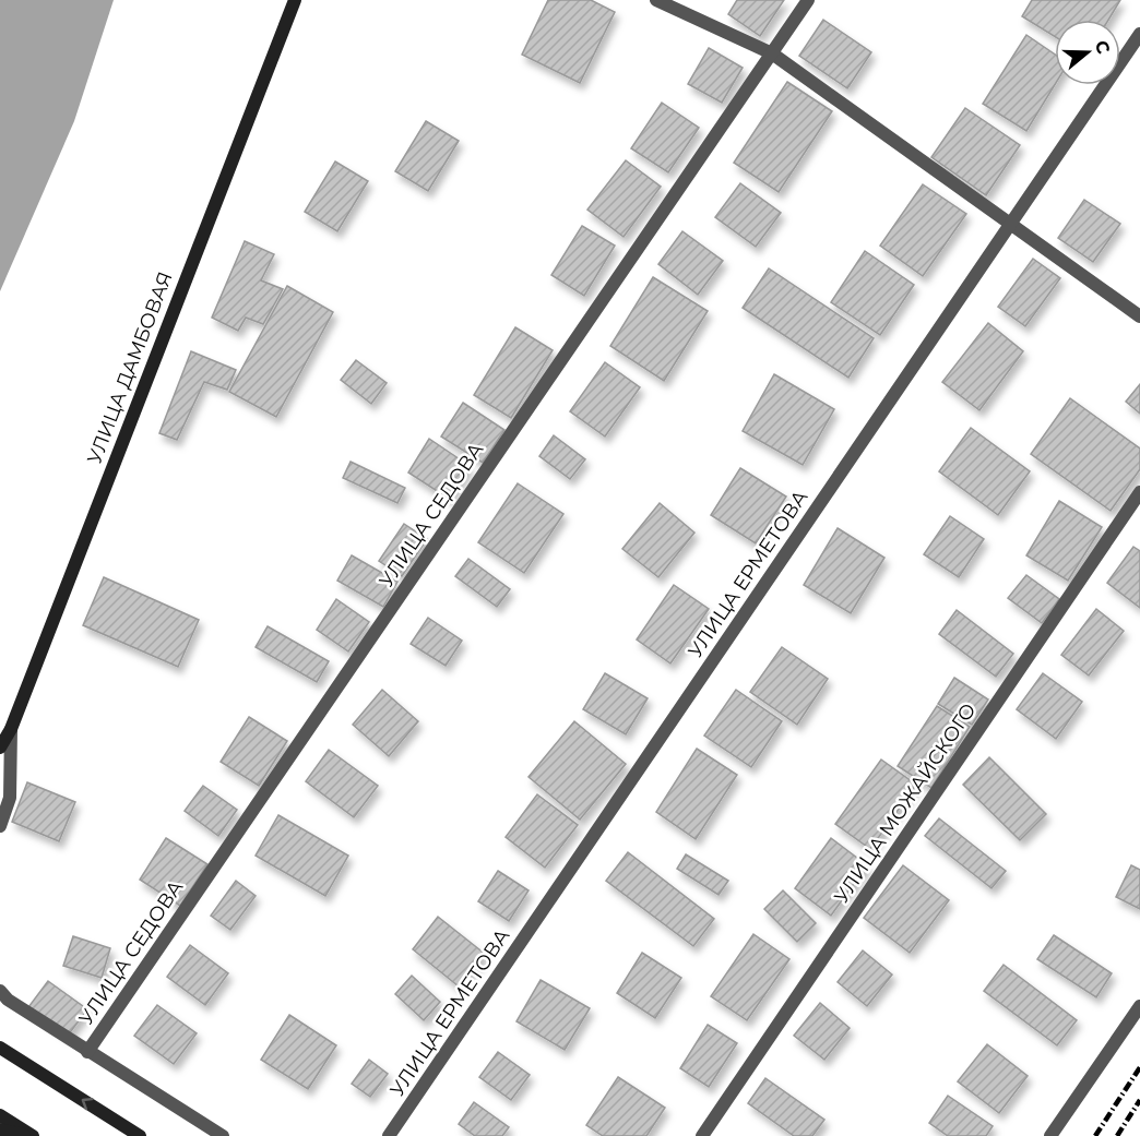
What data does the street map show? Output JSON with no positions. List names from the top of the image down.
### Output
{
  "streets": {
    "street": [
      "УЛИЦА ДАМБОВАЯ",
      "УЛИЦА СЕДОВА",
      "УЛИЦА ЕРМЕТОВА",
      "УЛИЦА МОЖАЙСКОГО"
    ]
  },
  "north": "right"
}
